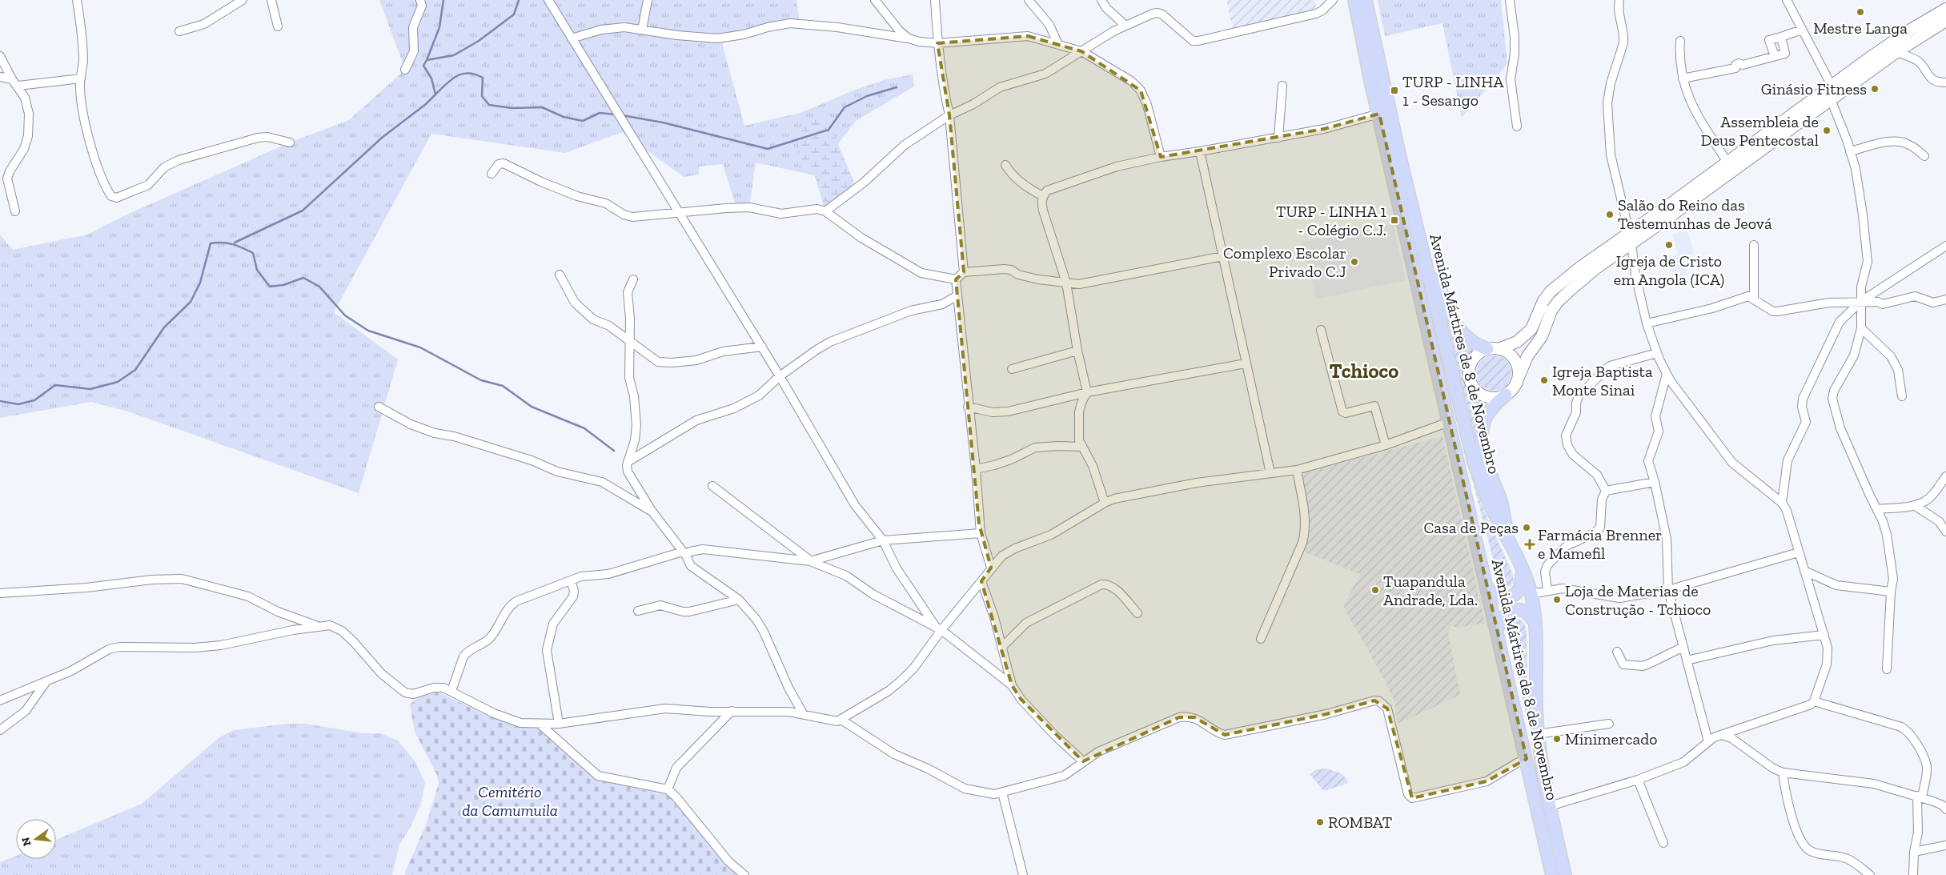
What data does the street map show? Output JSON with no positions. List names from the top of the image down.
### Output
{
  "streets": {
    "main road": ["Avenida Mártires de 8 de Novembro"]
  },
  "districts": ["Tchioco"],
  "parks": ["Cemitério da Camumuila"],
  "places": {
    "other": [
      "Mestre Langa",
      "Ginásio Fitness",
      "Assembleia de Deus Pentecostal",
      "Salão do Reino das Testemunhas de Jeová",
      "Igreja de Cristo em Angola (ICA)",
      "Complexo Escolar Privado C.J",
      "Igreja Baptista Monte Sinai",
      "Casa de Peças",
      "Tuapandula Andrade, Lda.",
      "Loja de Materias de Construção - Tchioco",
      "Minimercado",
      "ROMBAT"
    ],
    "transit": ["TURP - LINHA 1 - Sesango", "TURP - LINHA 1 - Colégio C.J."],
    "health": ["Farmácia Brenner e Mamefil"]
  },
  "north": "left"
}
